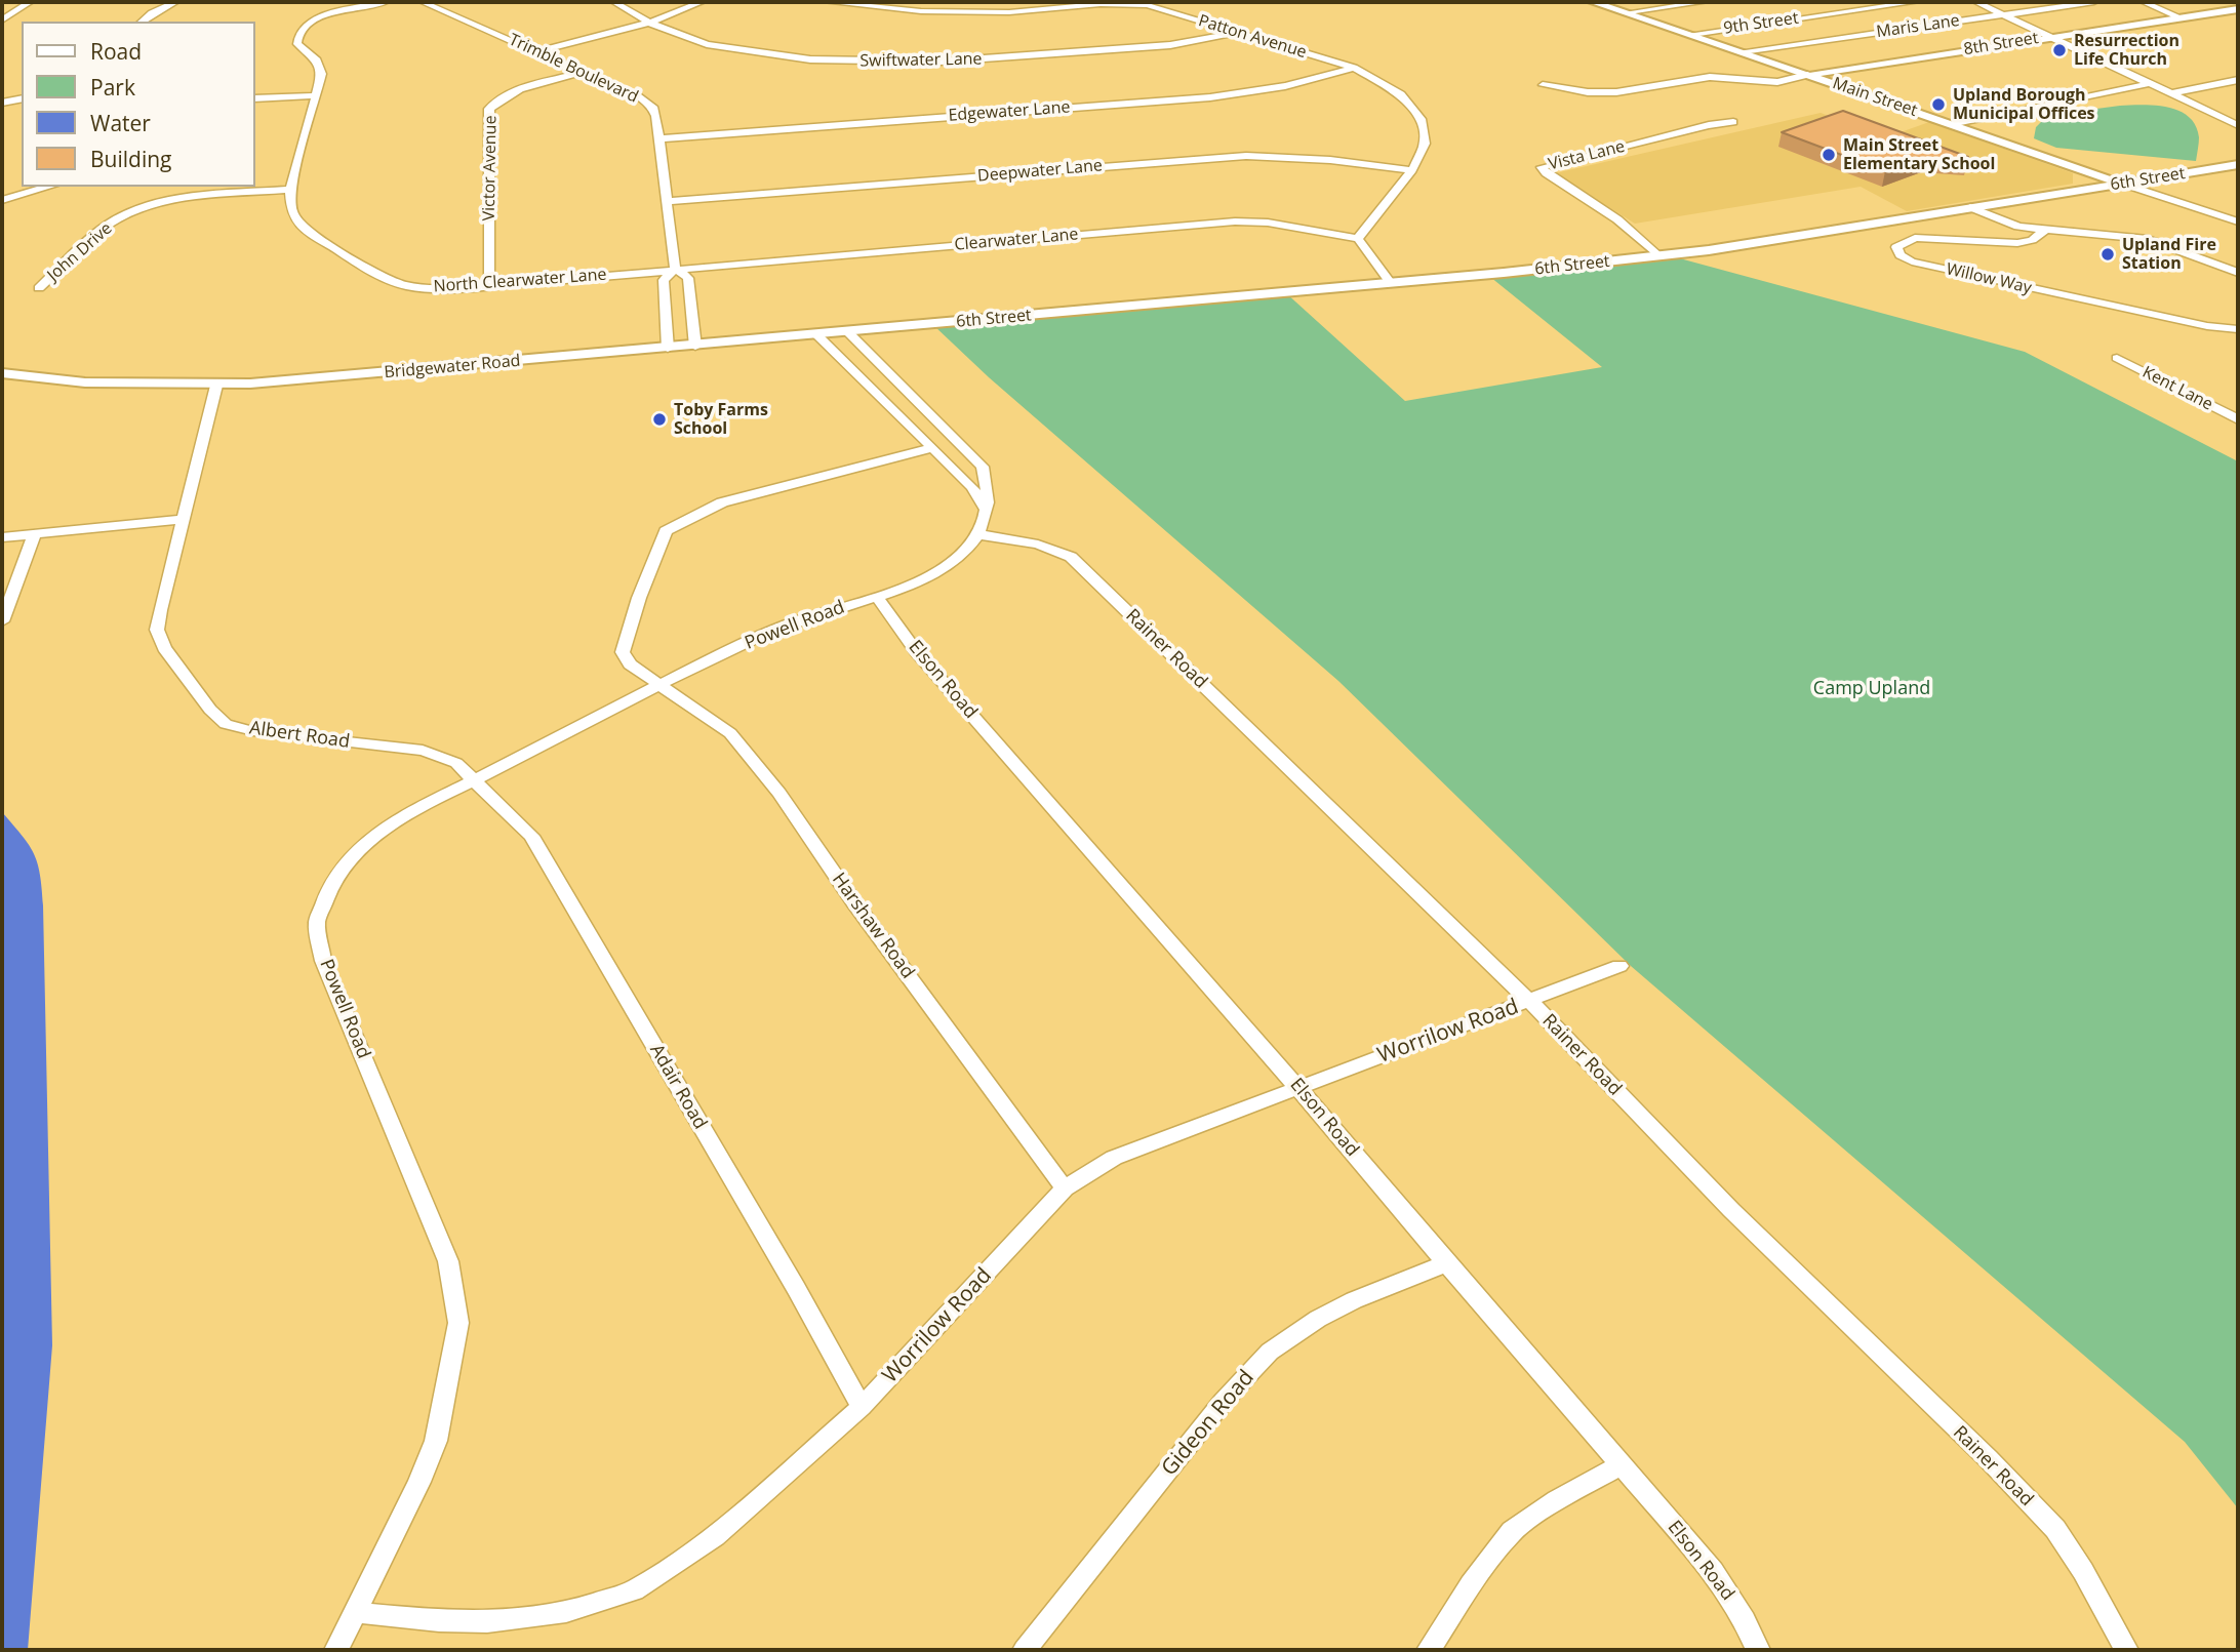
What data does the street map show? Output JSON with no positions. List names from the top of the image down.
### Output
{
  "streets": {
    "street": [
      "9th Street",
      "Maris Lane",
      "Patton Avenue",
      "8th Street",
      "Swiftwater Lane",
      "Trimble Boulevard",
      "Main Street",
      "Edgewater Lane",
      "Vista Lane",
      "Victor Avenue",
      "Deepwater Lane",
      "6th Street",
      "Clearwater Lane",
      "John Drive",
      "Willow Way",
      "North Clearwater Lane",
      "Bridgewater Road",
      "Kent Lane",
      "Powell Road",
      "Rainer Road",
      "Elson Road",
      "Albert Road",
      "Harshaw Road",
      "Worrilow Road",
      "Adair Road",
      "Gideon Road"
    ]
  },
  "crossings": [
    ["9th Street", "Main Street"],
    ["Maris Lane", "Main Street"],
    ["Patton Avenue", "Swiftwater Lane"],
    ["Patton Avenue", "Edgewater Lane"],
    ["Patton Avenue", "Deepwater Lane"],
    ["Patton Avenue", "Clearwater Lane"],
    ["8th Street", "Main Street"],
    ["Trimble Boulevard", "Edgewater Lane"],
    ["Trimble Boulevard", "Victor Avenue"],
    ["Trimble Boulevard", "Deepwater Lane"],
    ["Trimble Boulevard", "Clearwater Lane"],
    ["Trimble Boulevard", "North Clearwater Lane"],
    ["Trimble Boulevard", "Bridgewater Road"],
    ["Main Street", "6th Street"],
    ["Vista Lane", "6th Street"],
    ["Victor Avenue", "North Clearwater Lane"],
    ["6th Street", "Bridgewater Road"],
    ["Clearwater Lane", "North Clearwater Lane"],
    ["John Drive", "North Clearwater Lane"],
    ["Bridgewater Road", "Powell Road"],
    ["Bridgewater Road", "Albert Road"],
    ["Powell Road", "Rainer Road"],
    ["Powell Road", "Elson Road"],
    ["Powell Road", "Albert Road"],
    ["Powell Road", "Harshaw Road"],
    ["Powell Road", "Worrilow Road"],
    ["Powell Road", "Adair Road"],
    ["Rainer Road", "Worrilow Road"],
    ["Elson Road", "Worrilow Road"],
    ["Elson Road", "Gideon Road"],
    ["Albert Road", "Adair Road"],
    ["Harshaw Road", "Worrilow Road"],
    ["Worrilow Road", "Adair Road"]
  ],
  "parks": ["Camp Upland"],
  "places": [
    "Resurrection Life Church",
    "Upland Borough Municipal Offices",
    "Main Street Elementary School",
    "Upland Fire Station",
    "Toby Farms School"
  ],
  "legend": [
    "Road",
    "Park",
    "Water",
    "Building"
  ]
}
